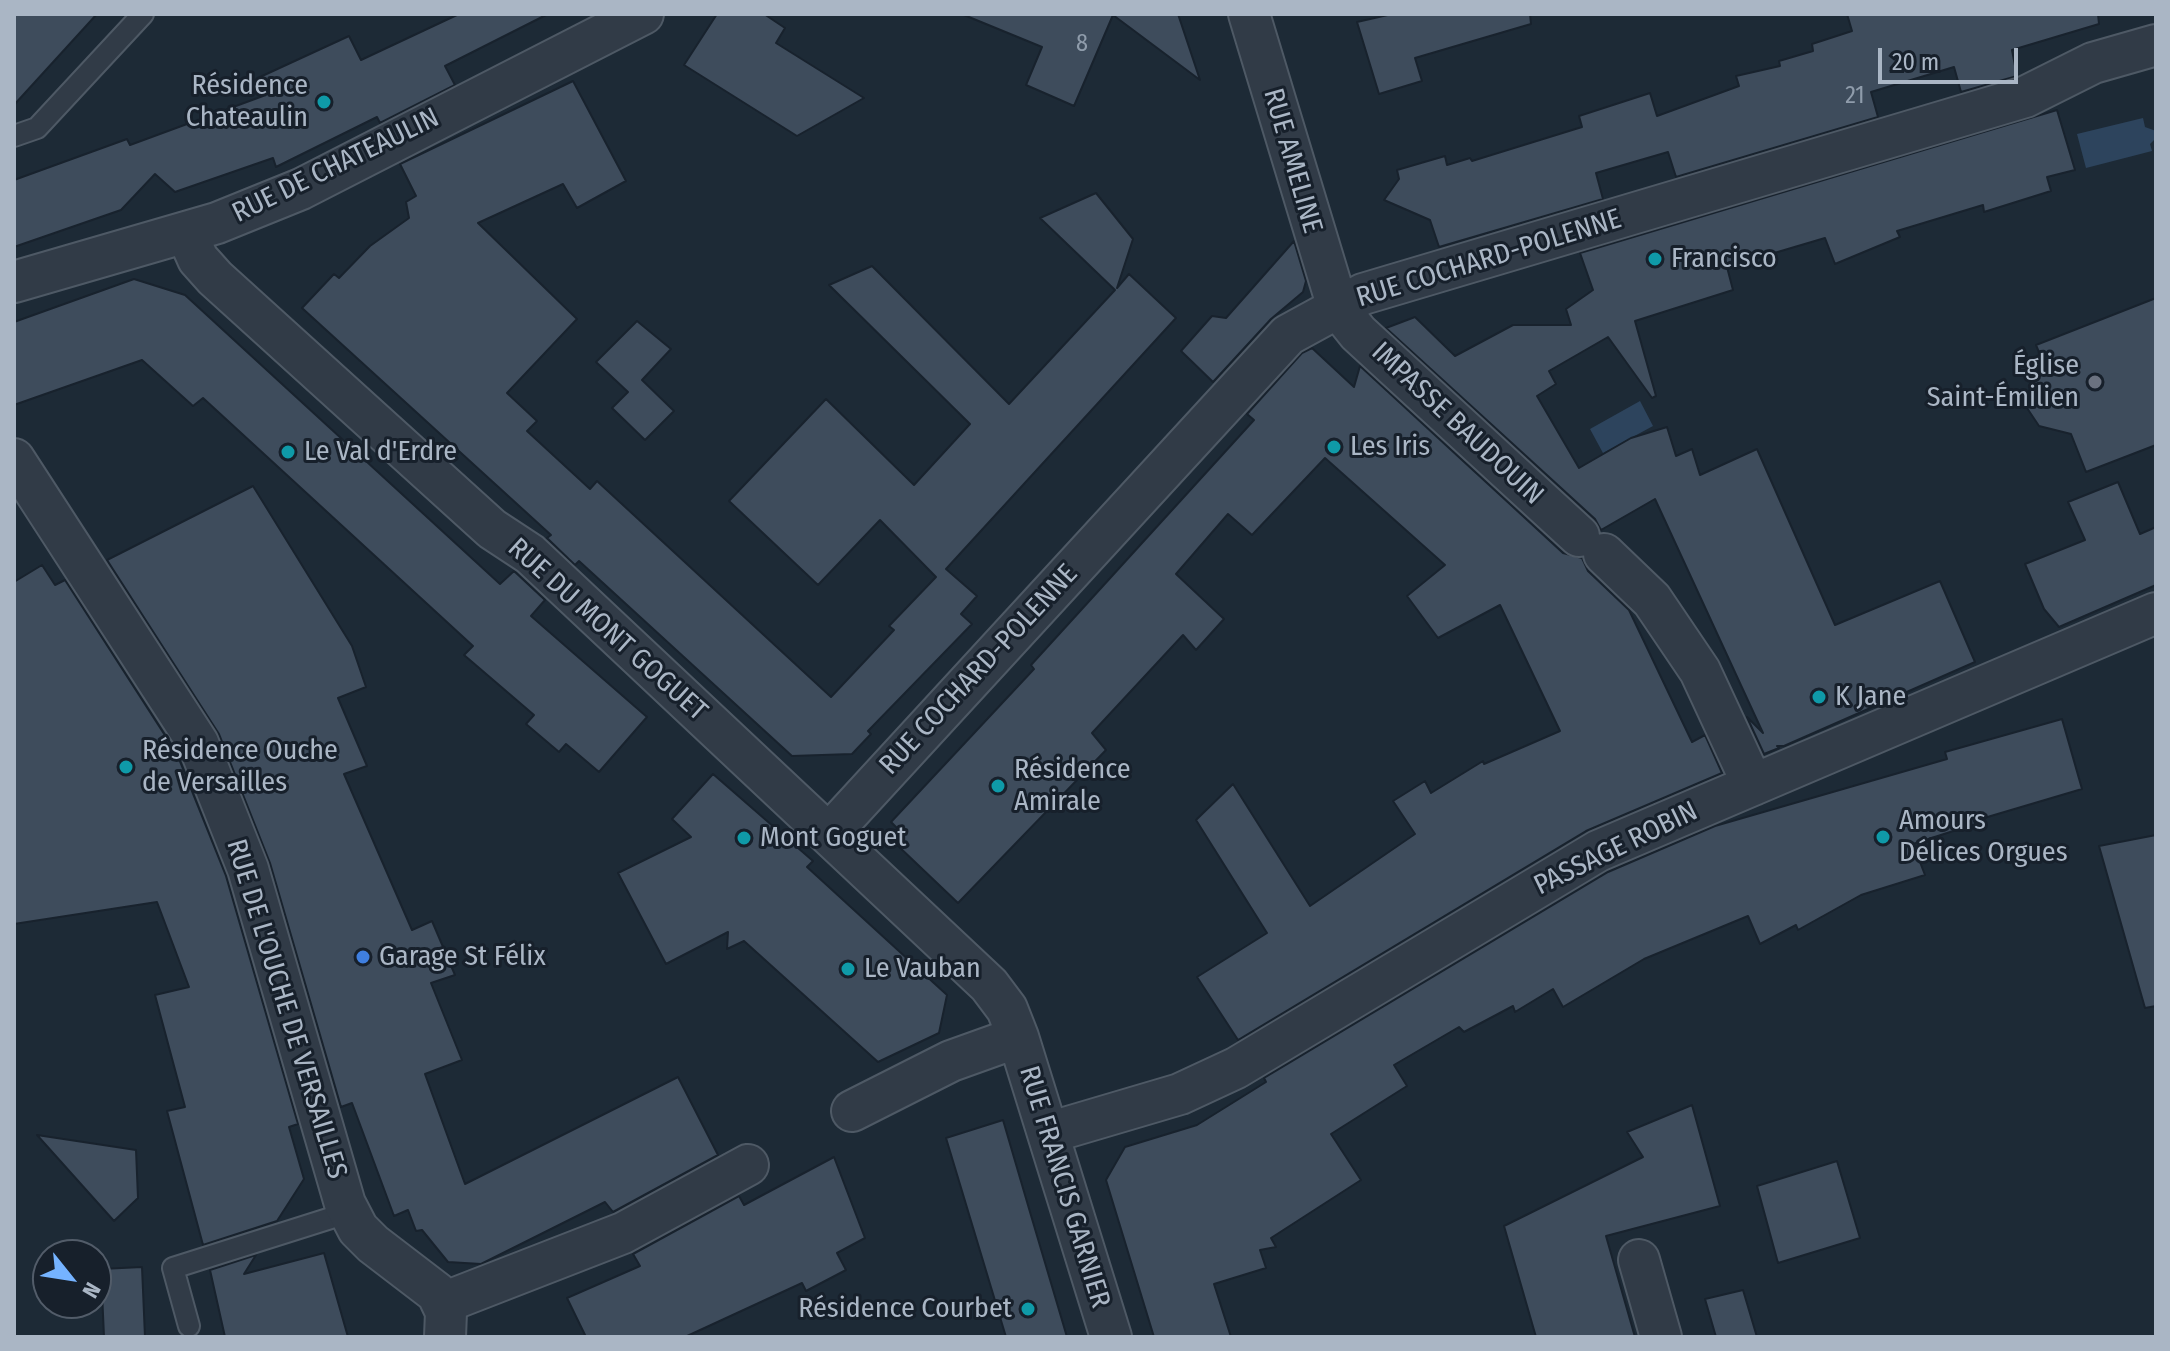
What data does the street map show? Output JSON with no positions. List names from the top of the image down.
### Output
{
  "streets": {
    "street": [
      "RUE AMELINE",
      "RUE DE CHATEAULIN",
      "RUE COCHARD-POLENNE",
      "IMPASSE BAUDOUIN",
      "RUE DU MONT GOGUET",
      "PASSAGE ROBIN",
      "RUE DE L'OUCHE DE VERSAILLES",
      "RUE FRANCIS GARNIER"
    ]
  },
  "crossings": [
    ["RUE AMELINE", "RUE COCHARD-POLENNE"],
    ["RUE AMELINE", "IMPASSE BAUDOUIN"],
    ["RUE DE CHATEAULIN", "RUE DU MONT GOGUET"],
    ["RUE COCHARD-POLENNE", "IMPASSE BAUDOUIN"],
    ["RUE COCHARD-POLENNE", "RUE DU MONT GOGUET"],
    ["IMPASSE BAUDOUIN", "PASSAGE ROBIN"],
    ["RUE DU MONT GOGUET", "RUE FRANCIS GARNIER"],
    ["PASSAGE ROBIN", "RUE FRANCIS GARNIER"]
  ],
  "places": [
    "Résidence Chateaulin",
    "Francisco",
    "Église Saint-Émilien",
    "Les Iris",
    "Le Val d'Erdre",
    "K Jane",
    "Résidence Ouche de Versailles",
    "Résidence Amirale",
    "Amours Délices Orgues",
    "Mont Goguet",
    "Garage St Félix",
    "Le Vauban",
    "Résidence Courbet"
  ],
  "house_numbers": ["8", "21"],
  "scale_bar": "20 m",
  "north": "bottom right"
}
